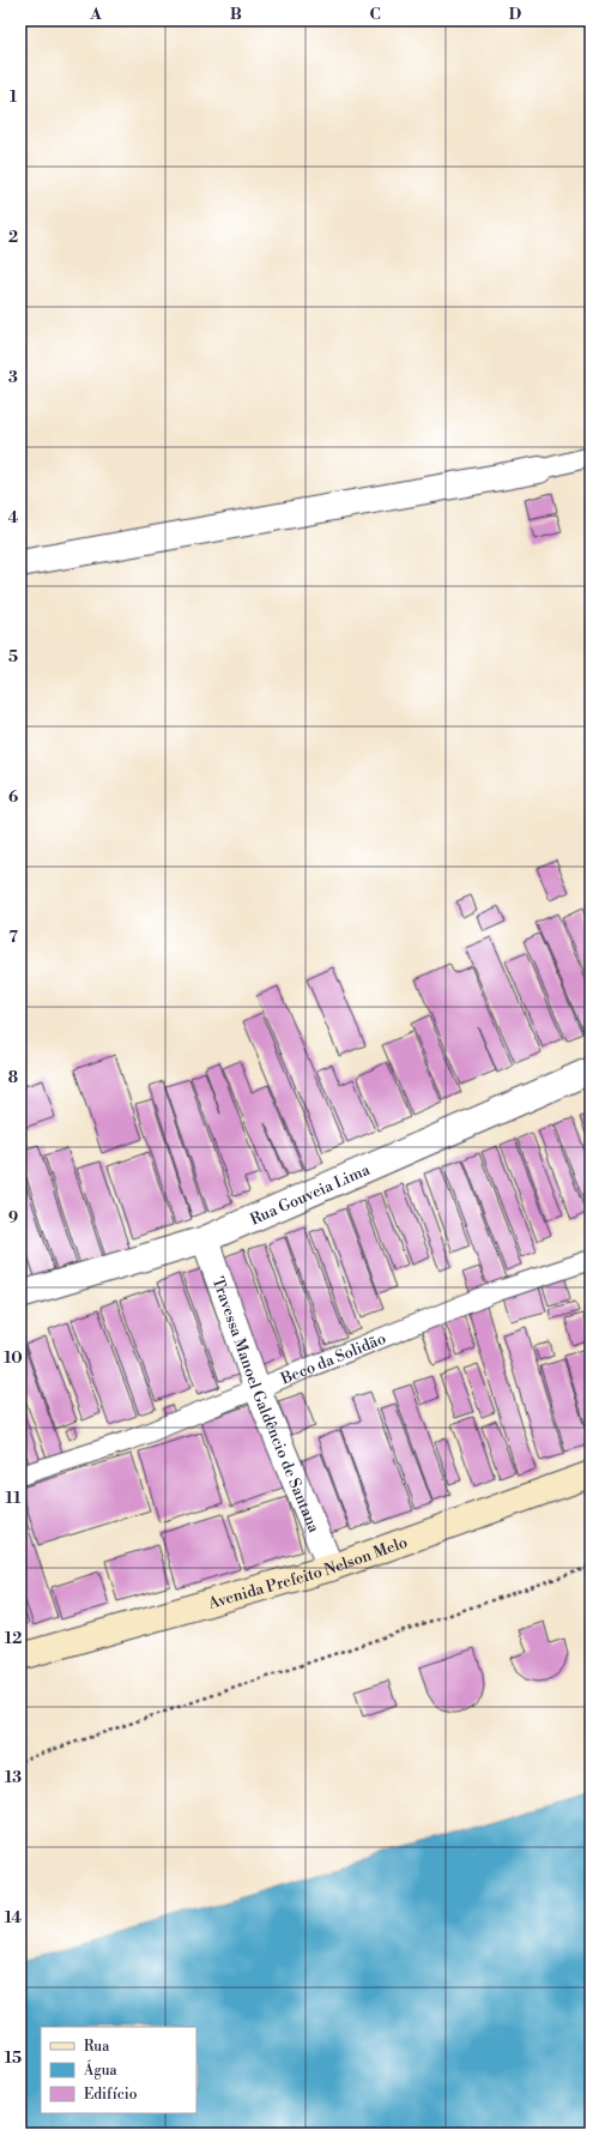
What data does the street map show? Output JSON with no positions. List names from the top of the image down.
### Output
{
  "streets": {
    "main road": ["Avenida Prefeito Nelson Melo"],
    "street": ["Rua Gouveia Lima", "Travessa Manoel Galdêncio de Santana"],
    "lane": ["Beco da Solidão"]
  },
  "crossings": [
    ["Rua Gouveia Lima", "Travessa Manoel Galdêncio de Santana"],
    ["Beco da Solidão", "Travessa Manoel Galdêncio de Santana"],
    ["Travessa Manoel Galdêncio de Santana", "Avenida Prefeito Nelson Melo"]
  ],
  "legend": ["Rua", "Água", "Edifício"],
  "grid": {
    "columns": [
      "A",
      "B",
      "C",
      "D"
    ],
    "rows": [
      "1",
      "2",
      "3",
      "4",
      "5",
      "6",
      "7",
      "8",
      "9",
      "10",
      "11",
      "12",
      "13",
      "14",
      "15"
    ]
  }
}
